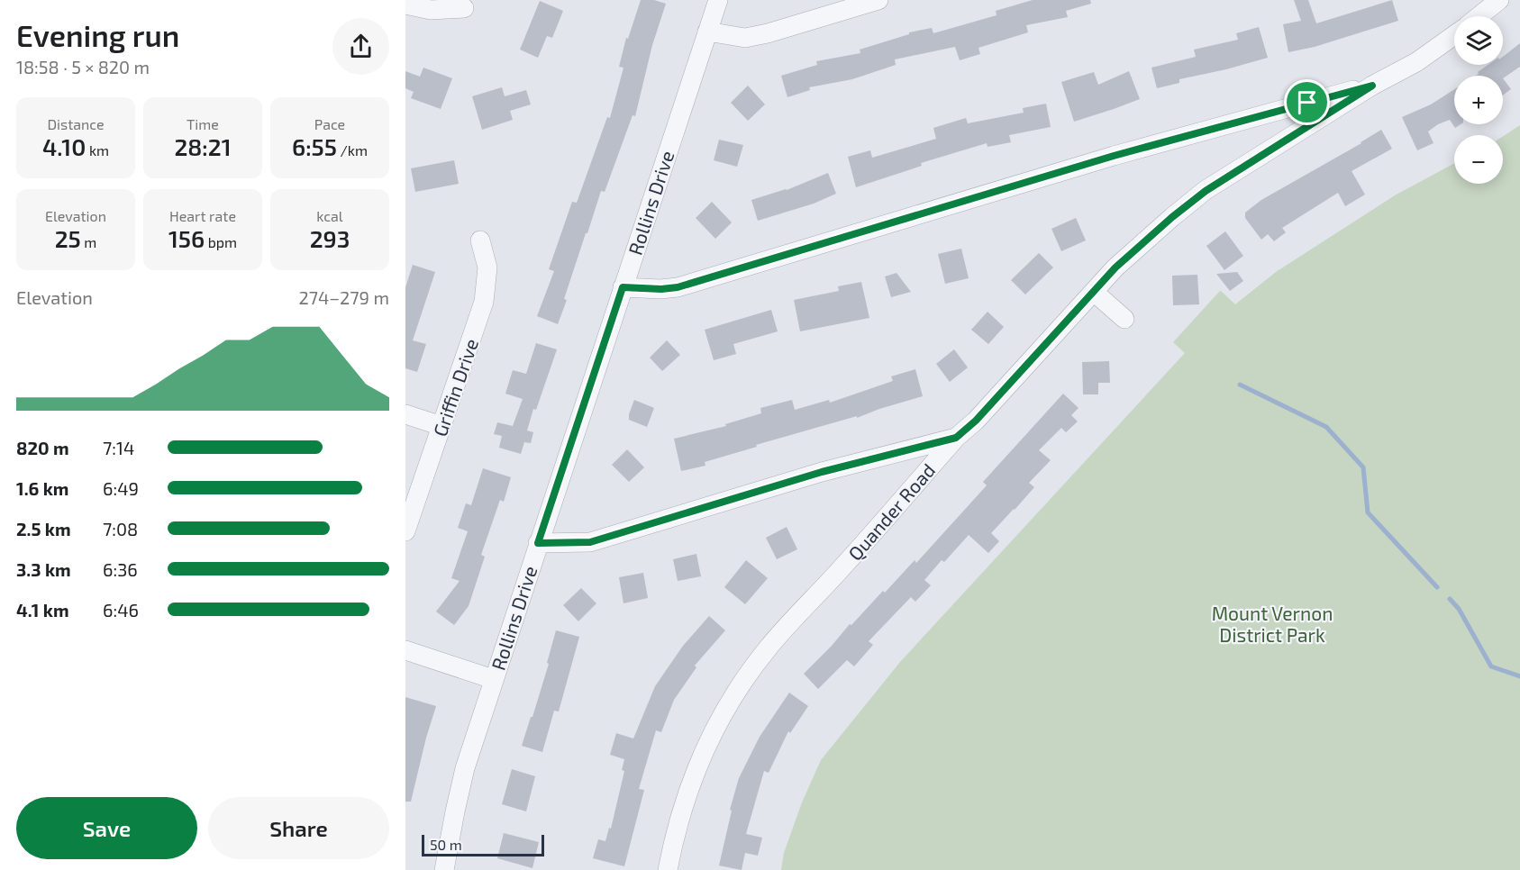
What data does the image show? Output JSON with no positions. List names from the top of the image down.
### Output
{
  "streets": {
    "street": ["Rollins Drive", "Griffin Drive", "Quander Road"]
  },
  "parks": ["Mount Vernon District Park"],
  "scale_bar": "50 m",
  "page": {
    "heading": ["Evening run", "18:58 · 5 × 820 m"],
    "map_buttons": ["+", "−"],
    "stats": [
      ["Distance", "4.10 km"],
      ["Time", "28:21"],
      ["Pace", "6:55 /km"],
      ["Elevation", "25 m"],
      ["Heart rate", "156 bpm"],
      ["kcal", "293"]
    ],
    "chart": ["Elevation", "274–279 m"],
    "list": [
      {
        "name": "820 m",
        "note": "7:14"
      },
      {
        "name": "1.6 km",
        "note": "6:49"
      },
      {
        "name": "2.5 km",
        "note": "7:08"
      },
      {
        "name": "3.3 km",
        "note": "6:36"
      },
      {
        "name": "4.1 km",
        "note": "6:46"
      }
    ],
    "buttons": ["Save", "Share"],
    "scale": "50 m"
  }
}
